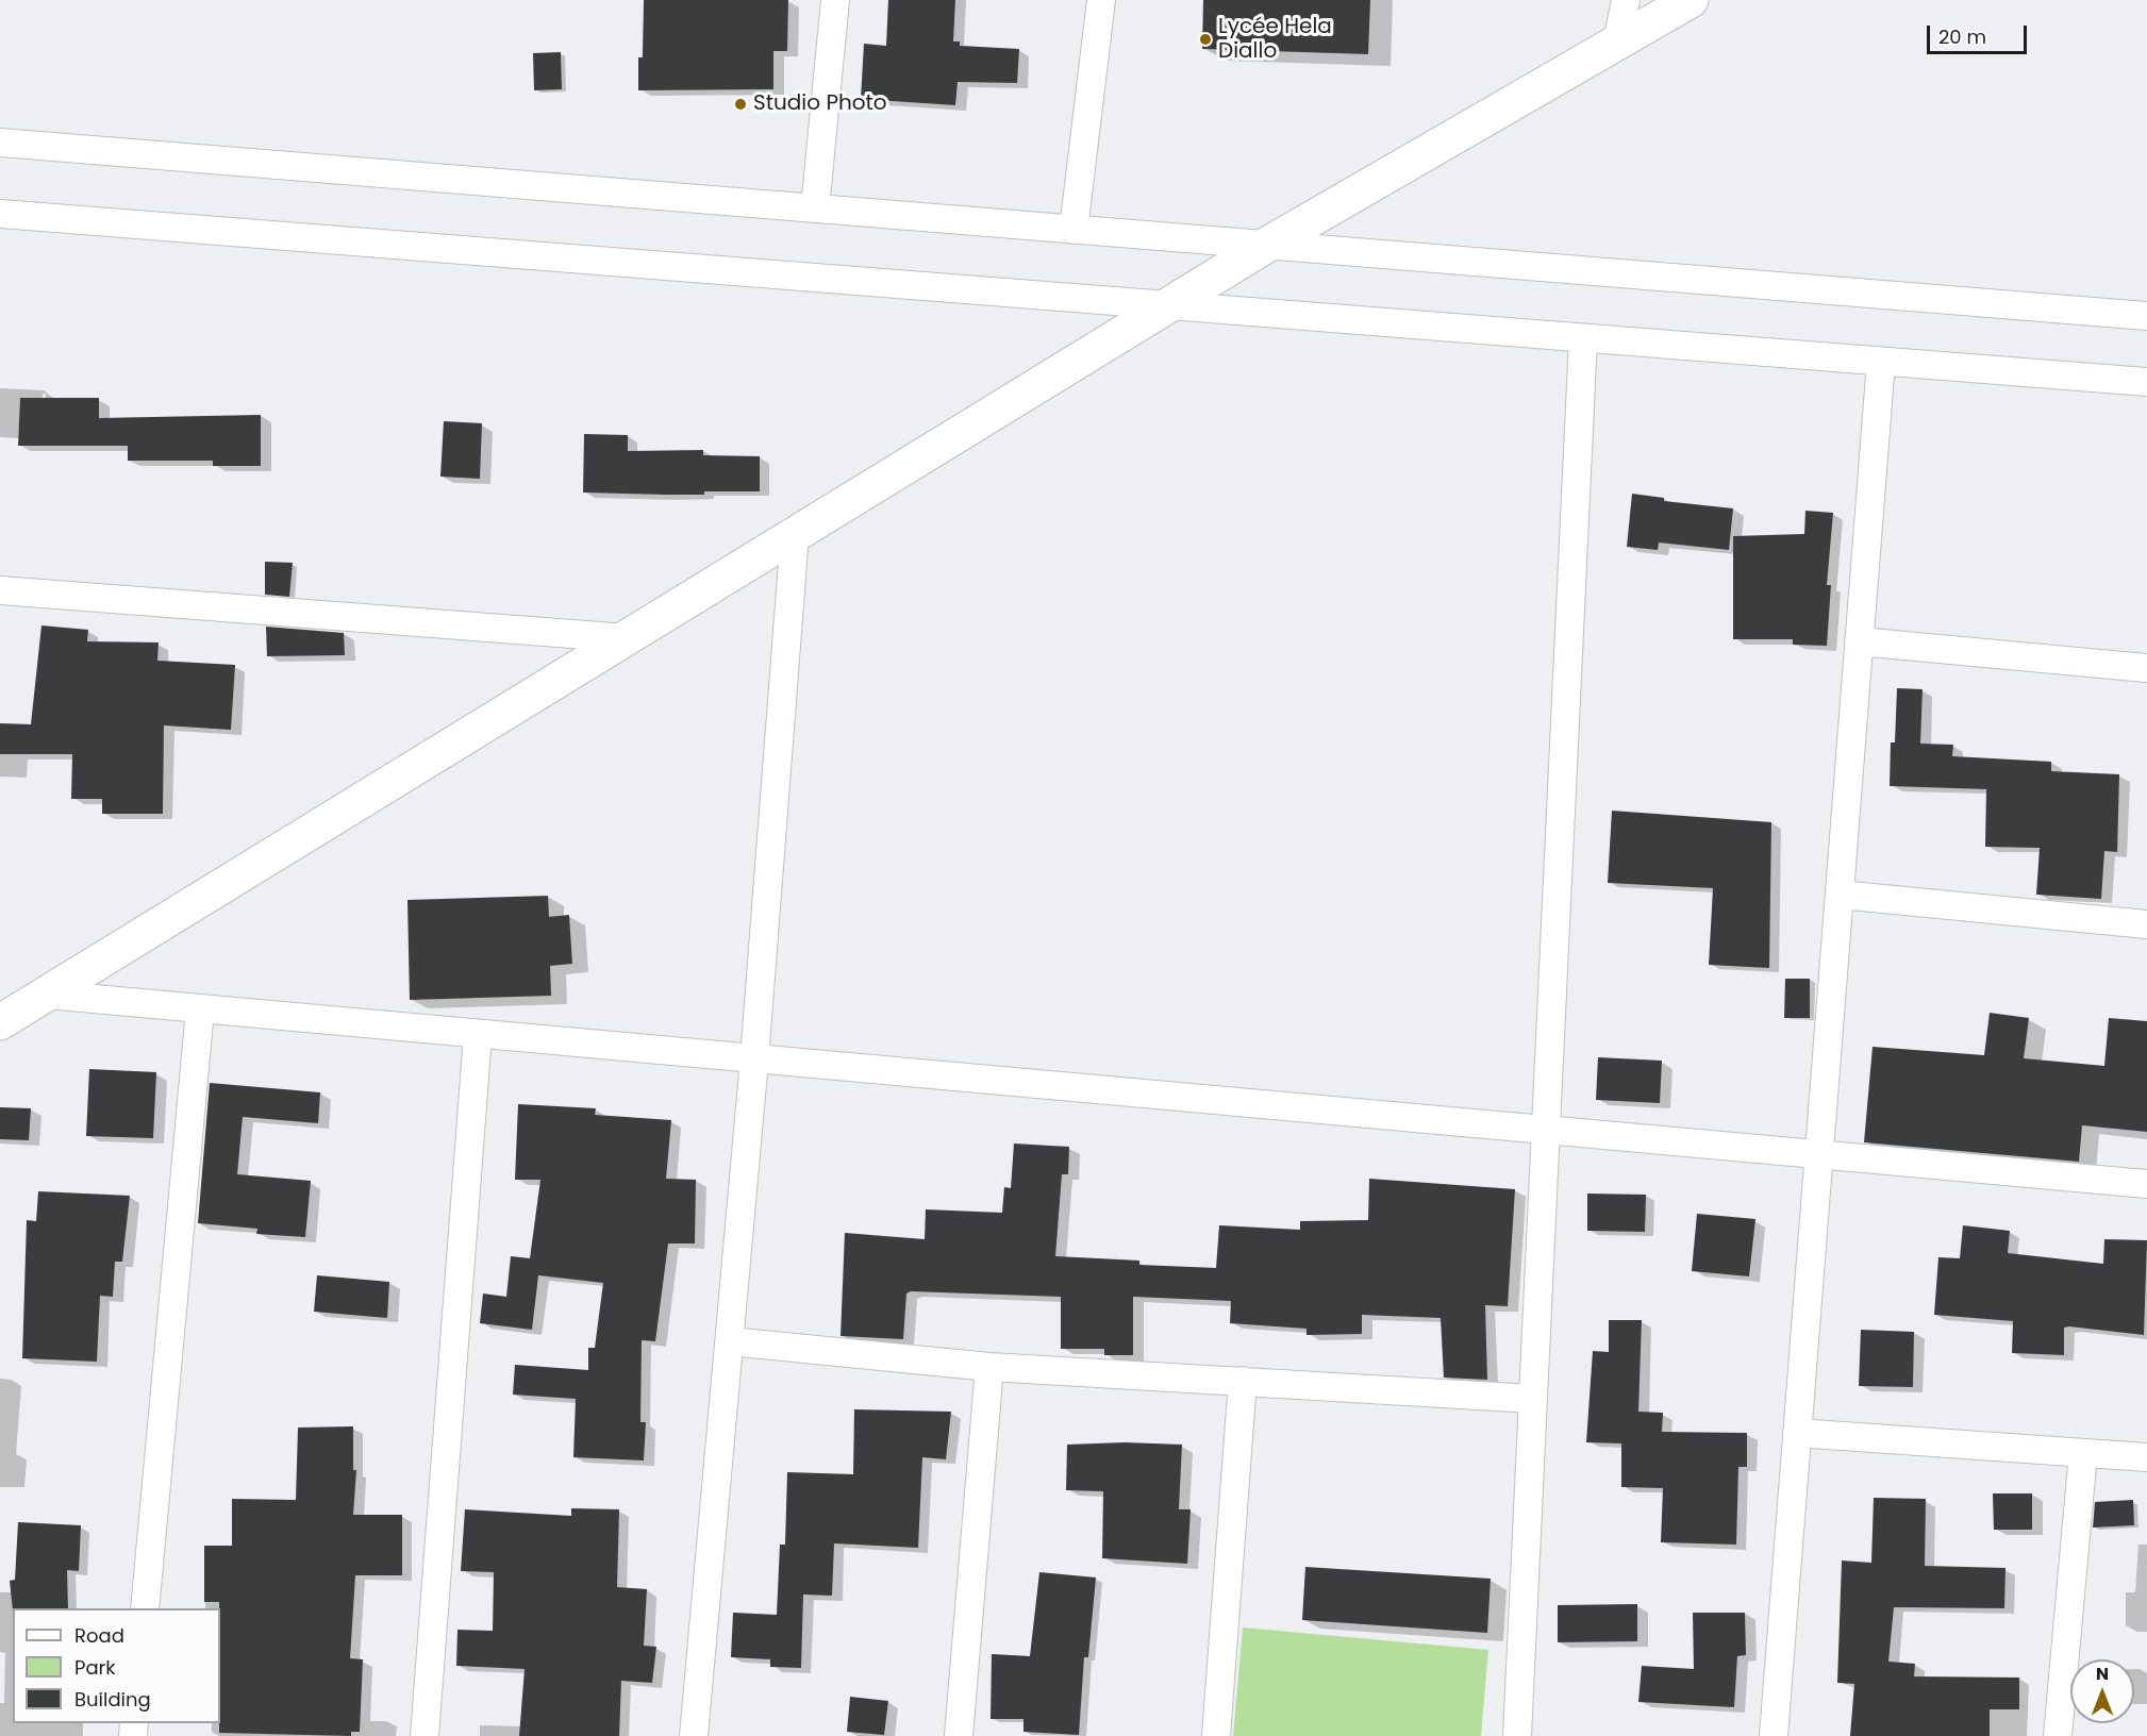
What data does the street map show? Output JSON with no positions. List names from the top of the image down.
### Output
{
  "places": ["Lycée Hela Diallo", "Studio Photo"],
  "legend": ["Road", "Park", "Building"],
  "scale_bar": "20 m",
  "north": "top"
}
